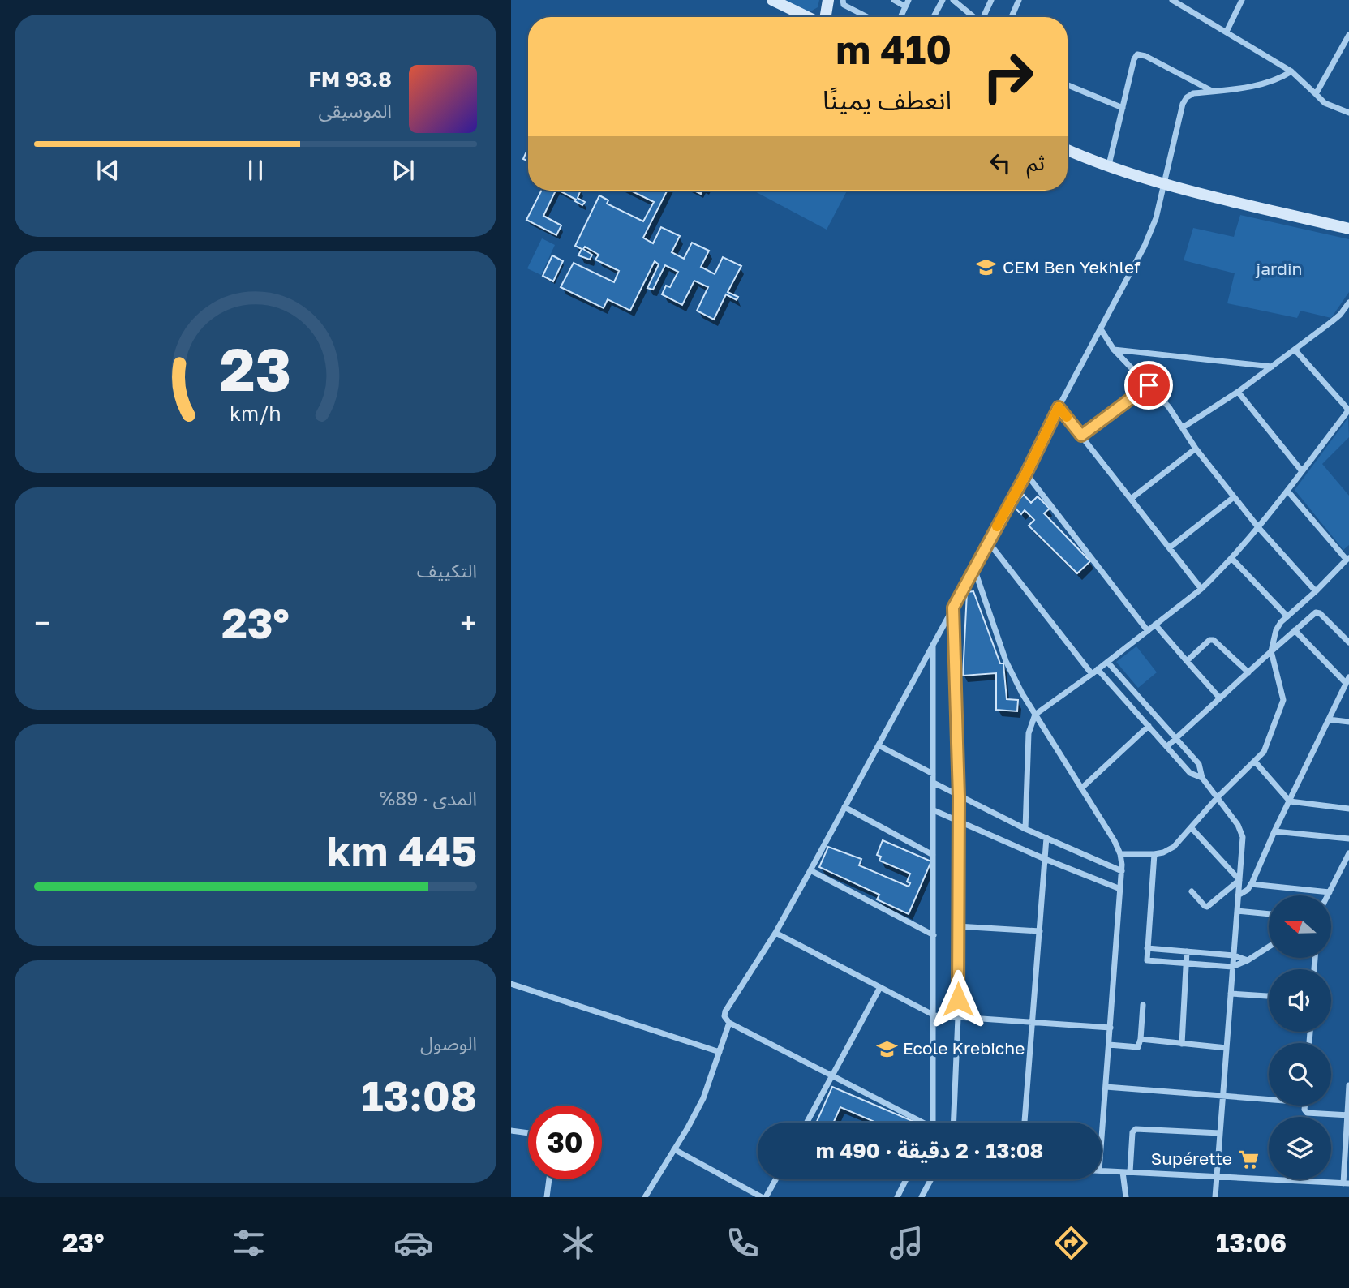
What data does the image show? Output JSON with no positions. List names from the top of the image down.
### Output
{
  "parks": ["jardin"],
  "places": {
    "school or university": ["CEM Ben Yekhlef", "Ecole Krebiche"],
    "supermarket": ["Supérette"]
  },
  "north": "left",
  "page": {
    "turn": ["410 m", "انعطف يمينًا"],
    "song": ["93.8 FM", "الموسيقى"],
    "then": "ثم",
    "tile": [
      "التكييف",
      ["المدى · 89%", "445 km"],
      ["الوصول", "13:08"]
    ],
    "heat": ["−", "23°", "+"],
    "limit": "30",
    "trip": "13:08 · 2 دقيقة · 490 m",
    "tabs": ["13:06", "23°"],
    "gauge": ["23", "km/h"]
  }
}
